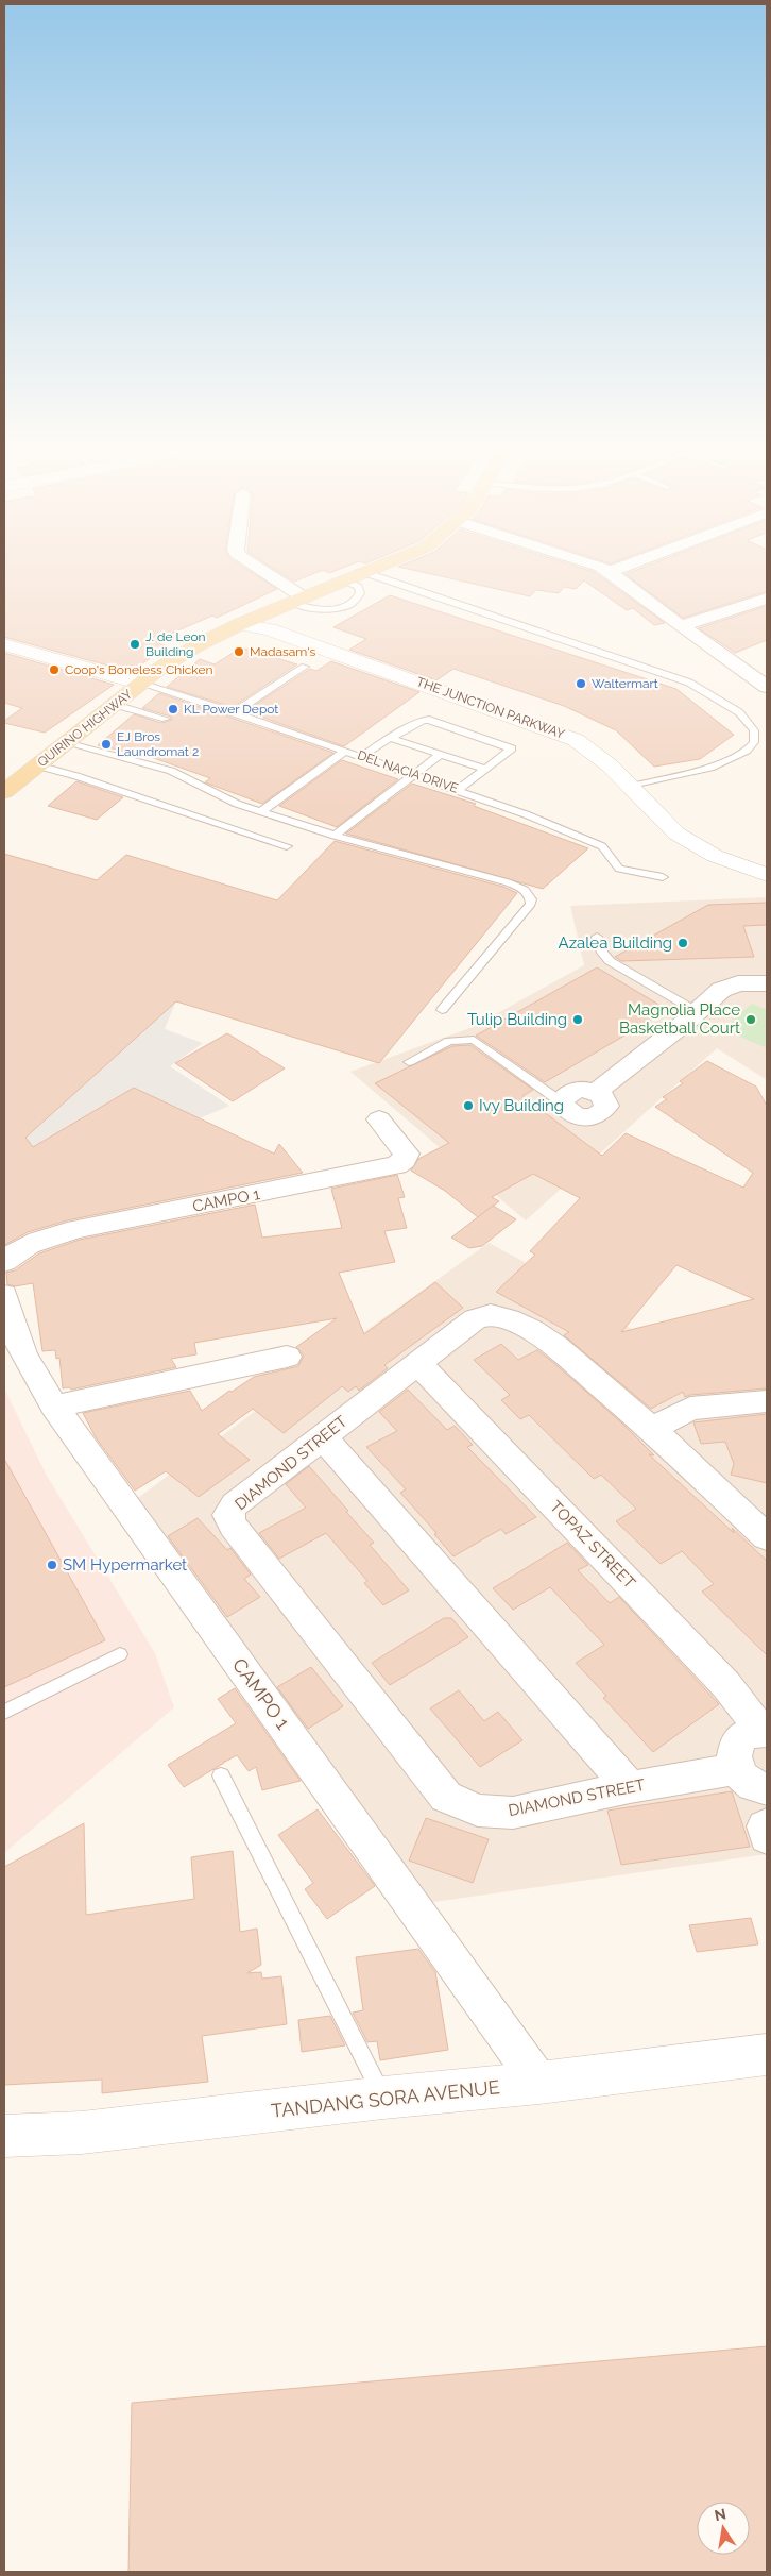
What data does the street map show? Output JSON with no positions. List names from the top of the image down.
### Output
{
  "streets": {
    "main road": ["QUIRINO HIGHWAY"],
    "street": [
      "THE JUNCTION PARKWAY",
      "CAMPO 1",
      "DIAMOND STREET",
      "TOPAZ STREET",
      "TANDANG SORA AVENUE"
    ],
    "lane": ["DEL NACIA DRIVE"]
  },
  "crossings": [
    ["THE JUNCTION PARKWAY", "QUIRINO HIGHWAY"],
    ["QUIRINO HIGHWAY", "DEL NACIA DRIVE"],
    ["CAMPO 1", "TANDANG SORA AVENUE"],
    ["DIAMOND STREET", "TOPAZ STREET"]
  ],
  "places": [
    "J. de Leon Building",
    "Madasam's",
    "Coop's Boneless Chicken",
    "Waltermart",
    "KL Power Depot",
    "EJ Bros Laundromat 2",
    "Azalea Building",
    "Tulip Building",
    "Magnolia Place Basketball Court",
    "Ivy Building",
    "SM Hypermarket"
  ],
  "north": "top"
}
